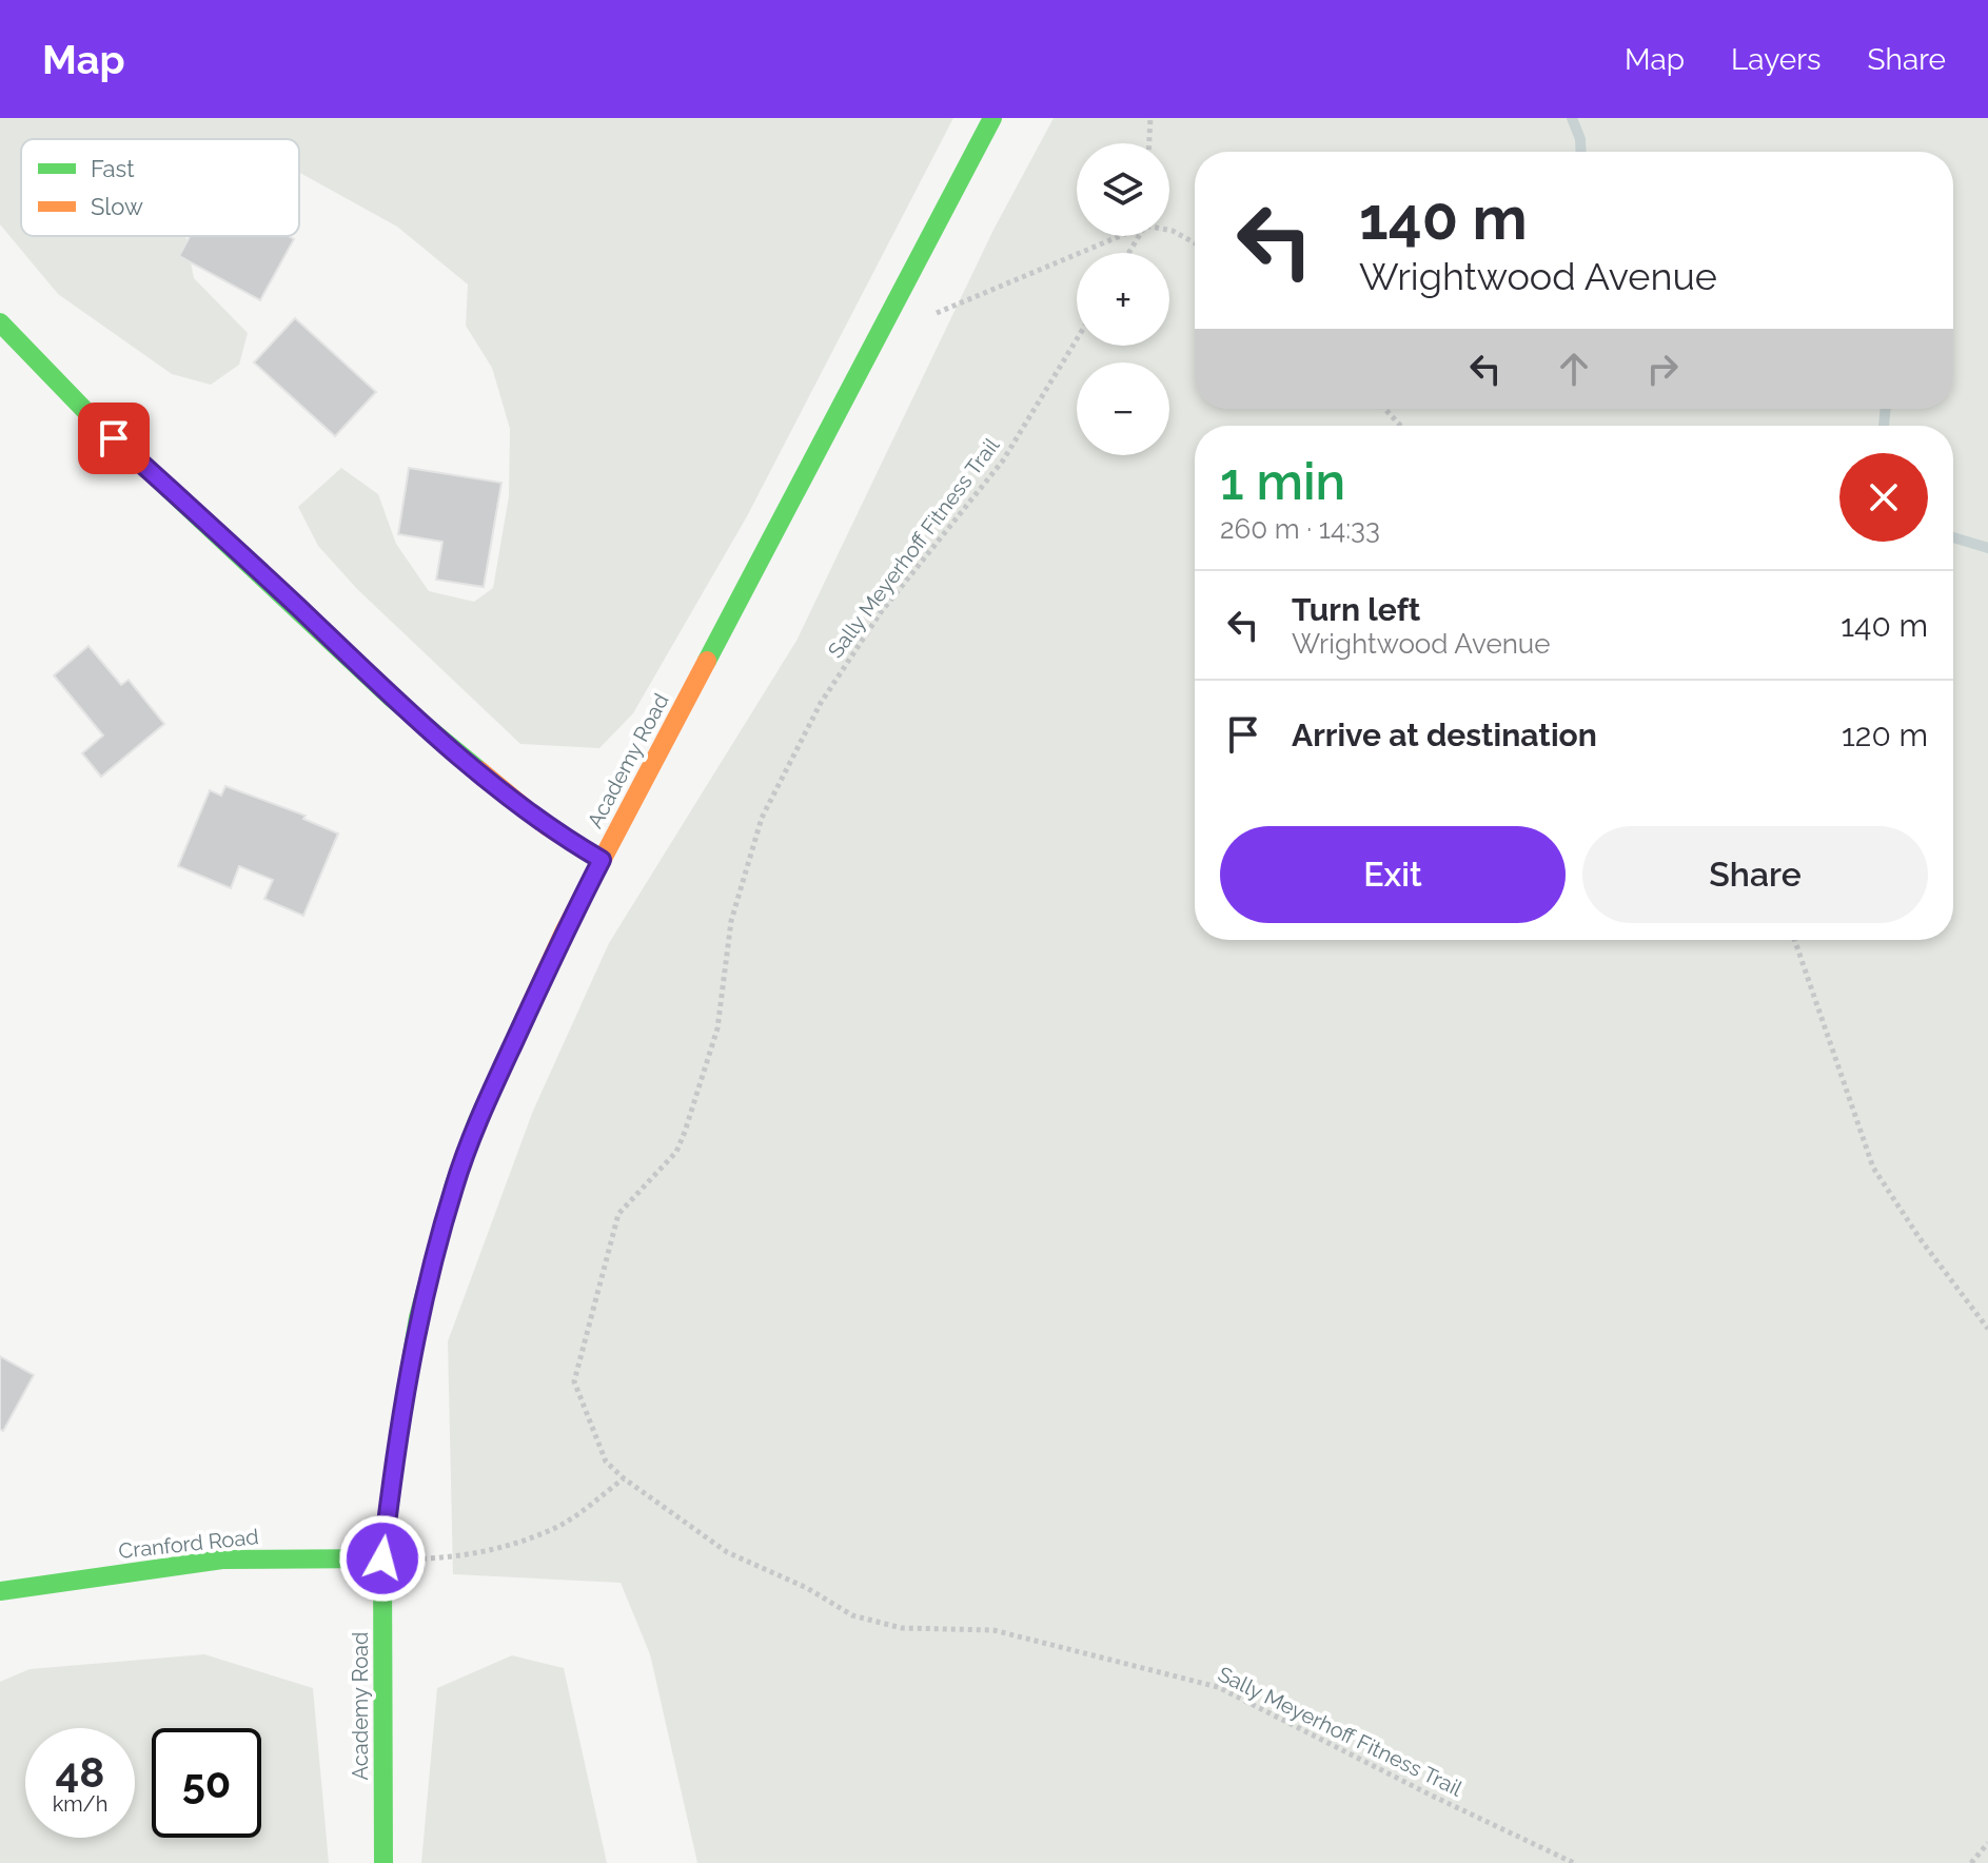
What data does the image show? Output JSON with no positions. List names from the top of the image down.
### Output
{
  "streets": {
    "main road": ["Academy Road", "Cranford Road"],
    "path": ["Sally Meyerhoff Fitness Trail"]
  },
  "crossings": [
    ["Academy Road", "Cranford Road"]
  ],
  "legend": ["Fast", "Slow"],
  "page": {
    "header": "Map",
    "nav": ["Map", "Layers", "Share"],
    "map_buttons": ["+", "−"],
    "turn": ["140 m", "Wrightwood Avenue"],
    "heading": ["1 min", "260 m · 14:33"],
    "list": [
      {
        "name": "Turn left",
        "note": "Wrightwood Avenue",
        "value": "140 m"
      },
      {
        "name": "Arrive at destination",
        "value": "120 m"
      }
    ],
    "buttons": ["Exit", "Share"],
    "speed": "48 km/h",
    "limit": "50"
  }
}
